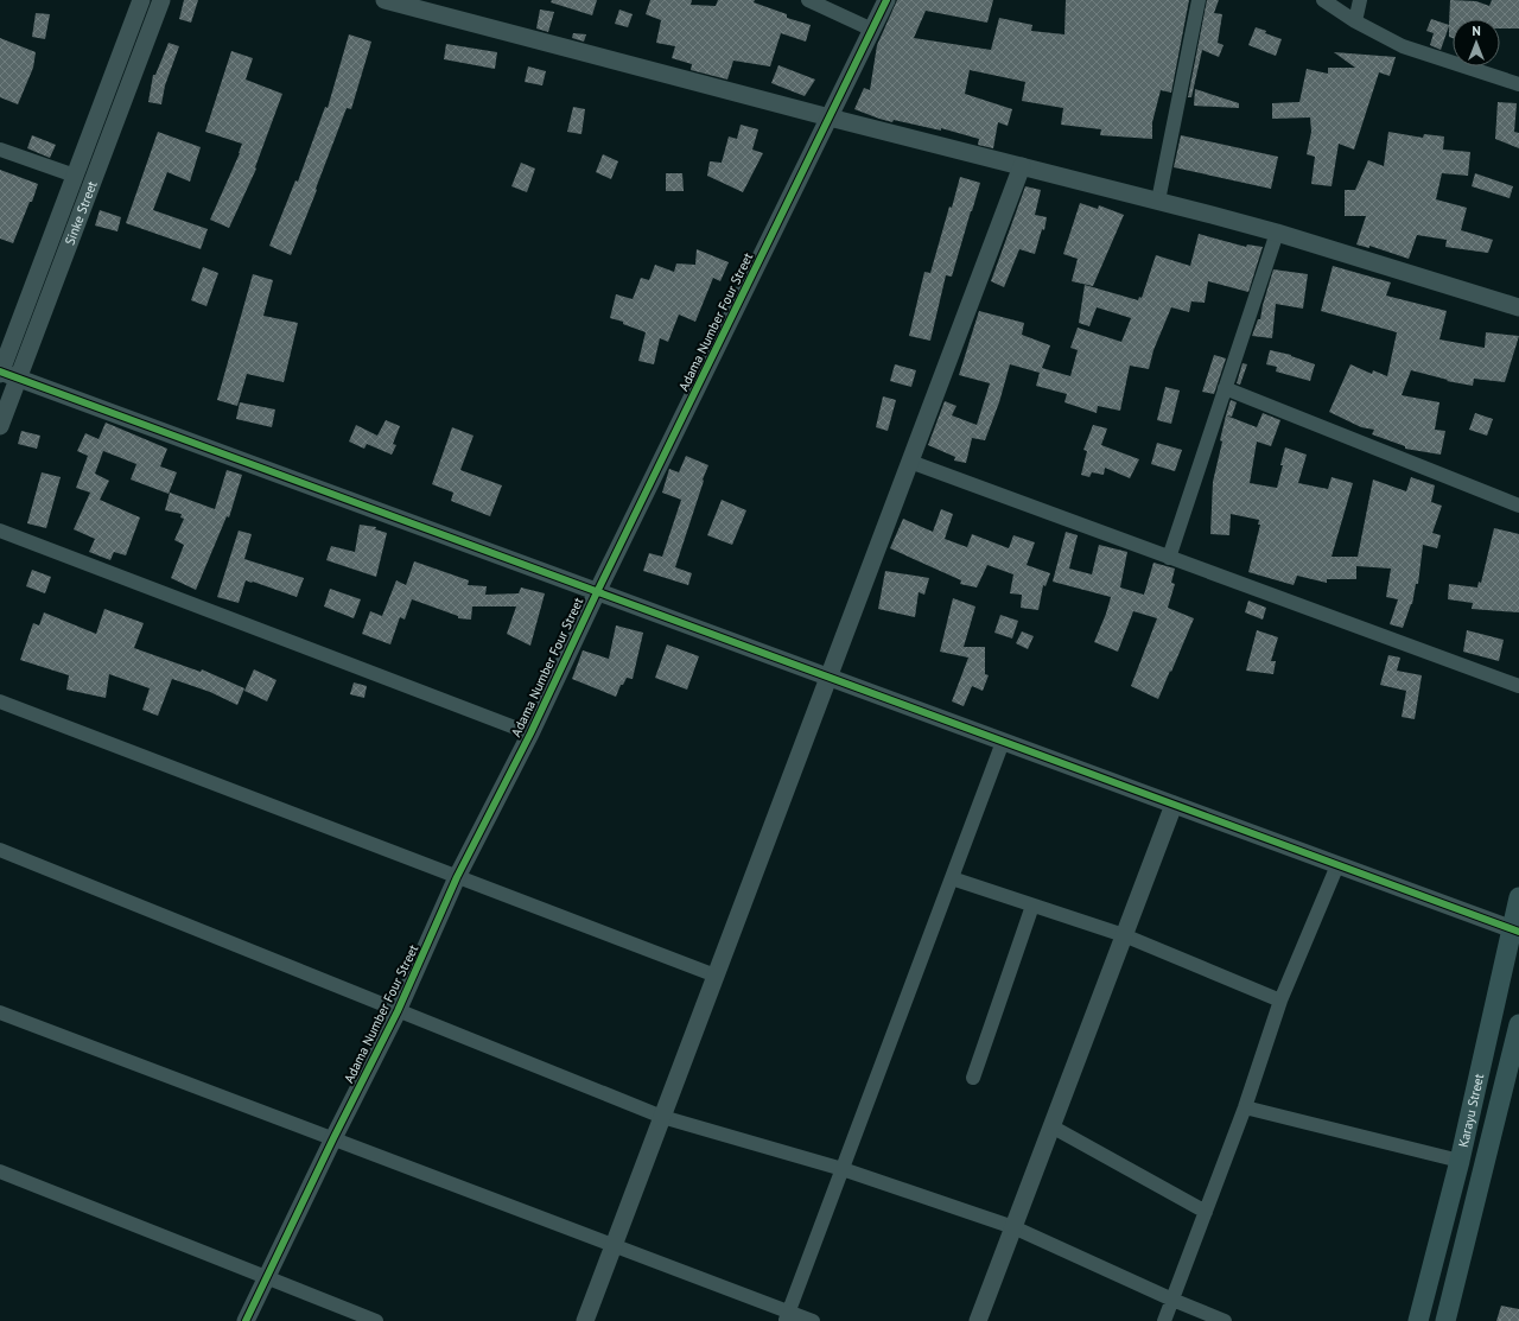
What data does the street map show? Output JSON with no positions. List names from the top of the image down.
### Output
{
  "streets": {
    "main road": ["Karayu Street"],
    "street": ["Sinke Street", "Adama Number Four Street"]
  },
  "north": "top"
}
